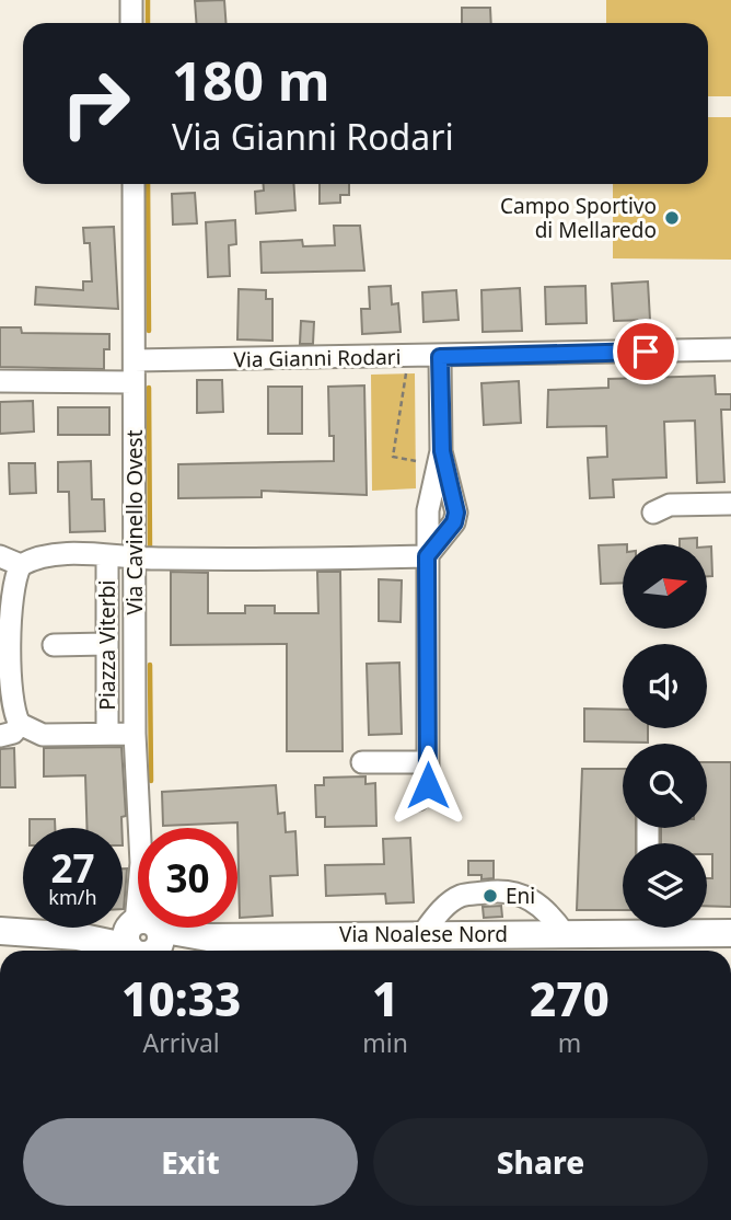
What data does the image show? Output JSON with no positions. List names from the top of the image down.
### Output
{
  "streets": {
    "main road": ["Via Noalese Nord"],
    "street": ["Via Gianni Rodari", "Via Cavinello Ovest", "Piazza Viterbi"]
  },
  "crossings": [
    ["Via Gianni Rodari", "Via Cavinello Ovest"],
    ["Via Cavinello Ovest", "Piazza Viterbi"],
    ["Via Cavinello Ovest", "Via Noalese Nord"]
  ],
  "places": ["Campo Sportivo di Mellaredo", "Eni"],
  "north": "right",
  "page": {
    "turn": ["180 m", "Via Gianni Rodari"],
    "speed": "27 km/h",
    "limit": "30",
    "eta": [
      "10:33",
      "Arrival",
      "1",
      "min",
      "270",
      "m"
    ],
    "buttons": ["Exit", "Share"]
  }
}
